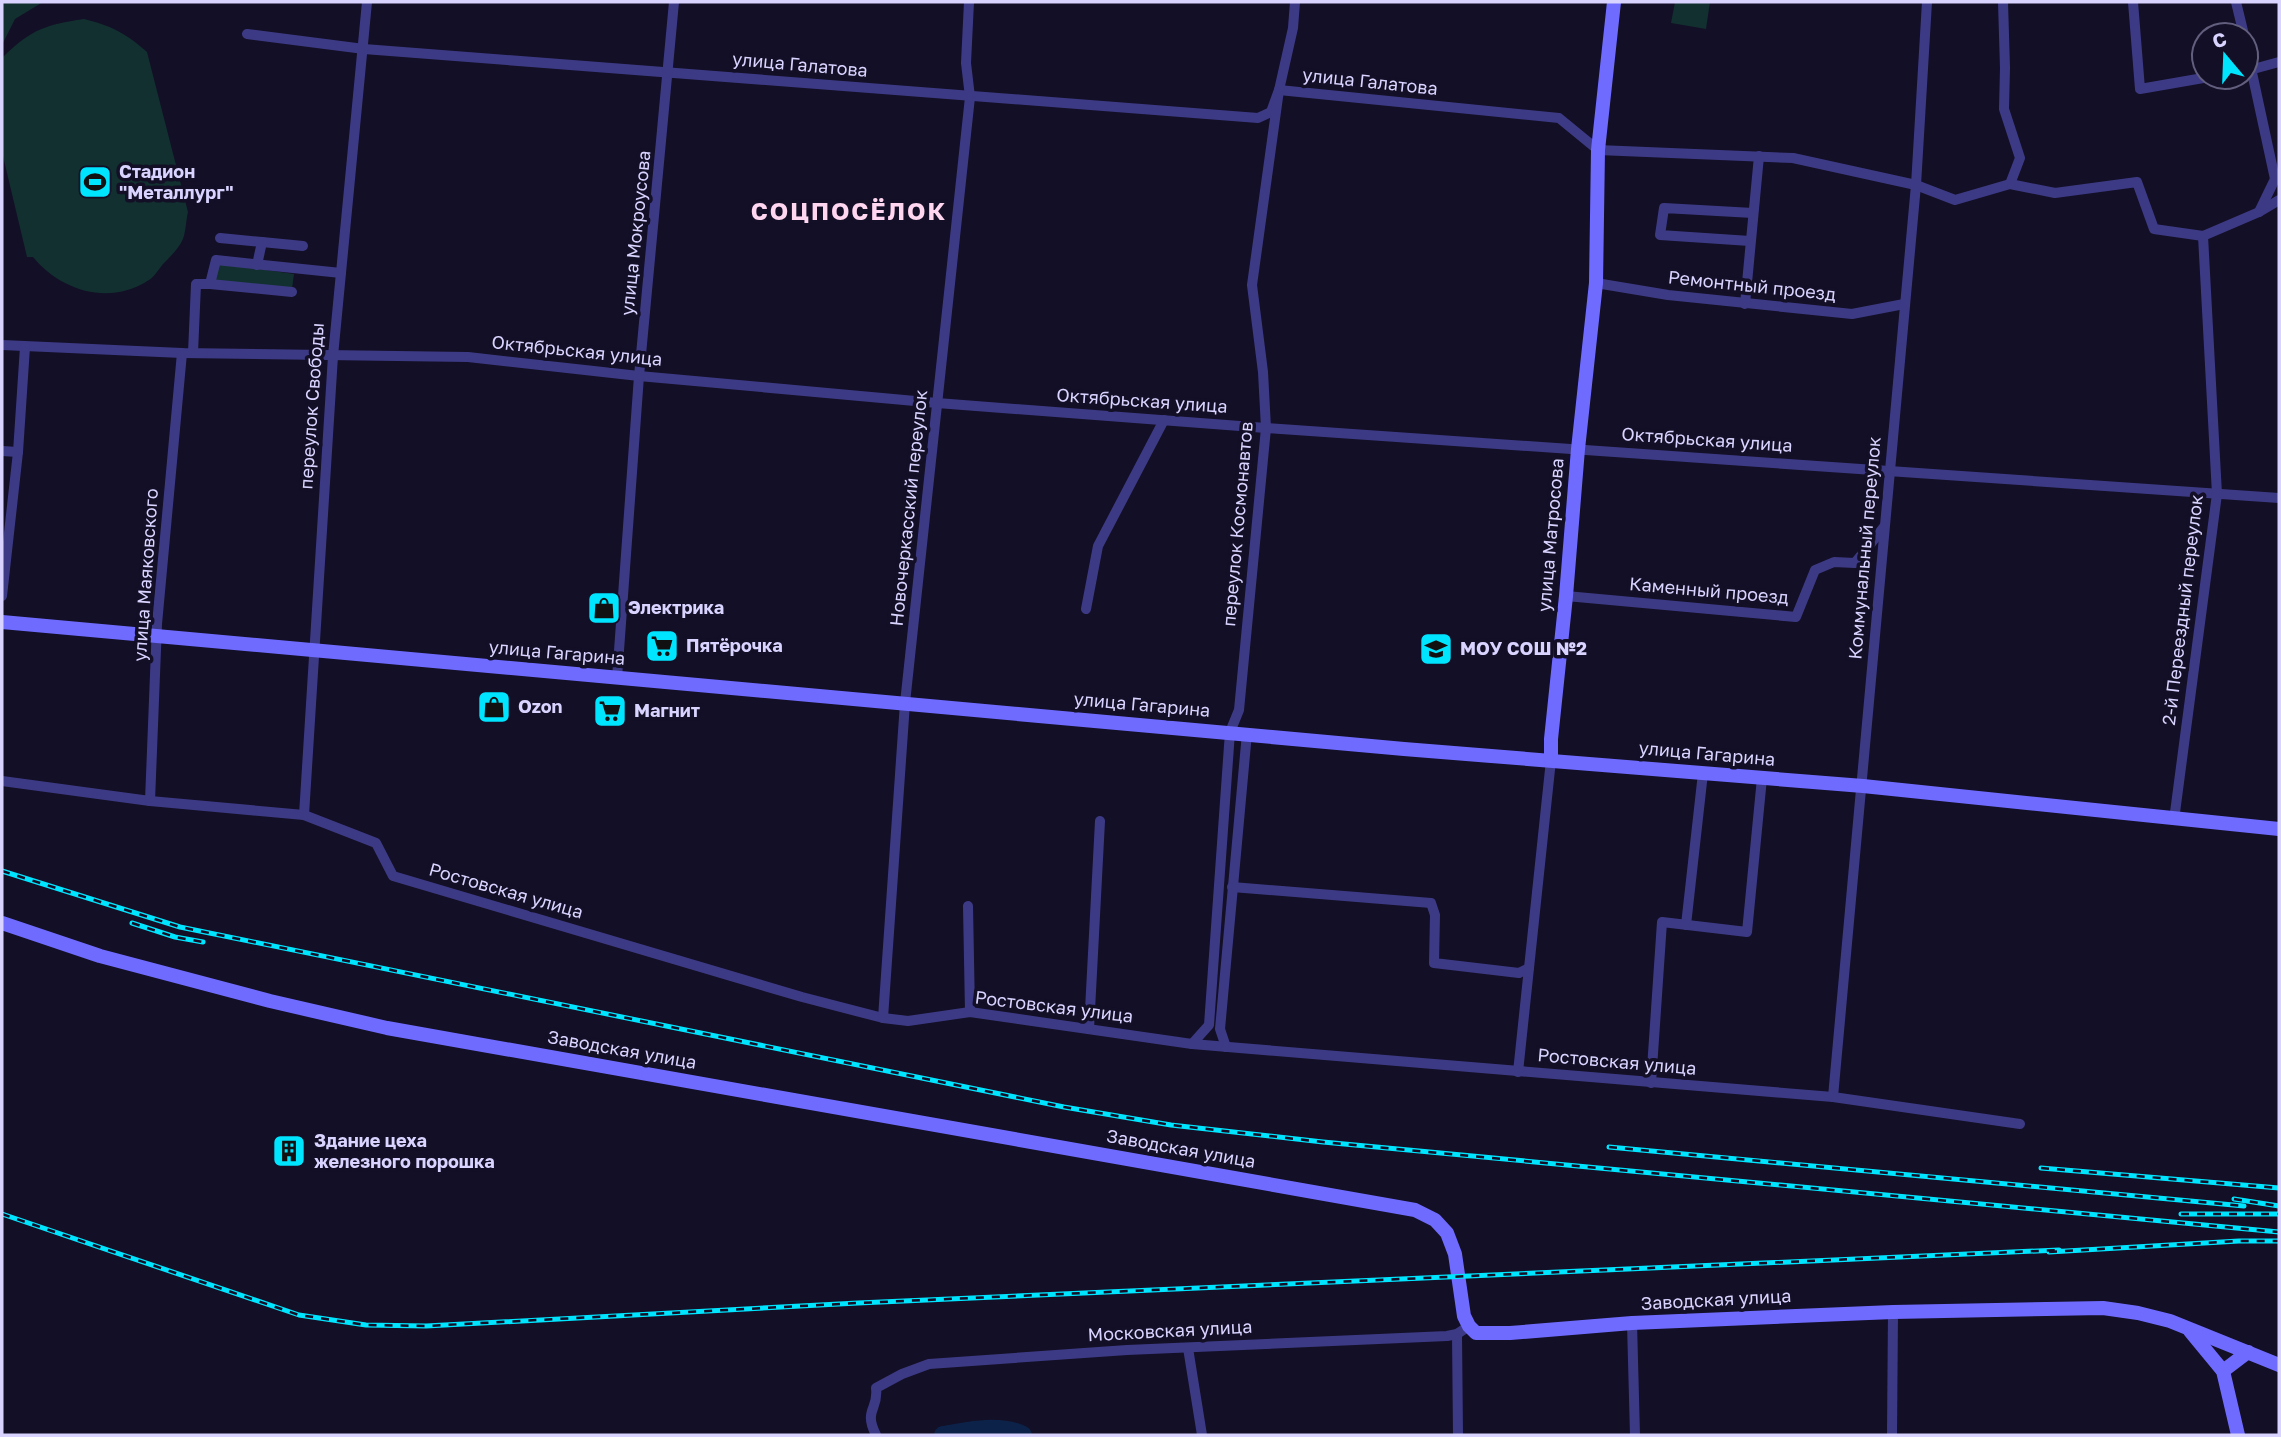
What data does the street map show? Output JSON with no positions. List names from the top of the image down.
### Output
{
  "streets": {
    "main road": ["улица Матросова", "улица Гагарина", "Заводская улица"],
    "street": [
      "улица Галатова",
      "улица Мокроусова",
      "Ремонтный проезд",
      "Октябрьская улица",
      "переулок Свободы",
      "Новочеркасский переулок",
      "переулок Космонавтов",
      "Коммунальный переулок",
      "улица Маяковского",
      "Каменный проезд",
      "2-й Переездный переулок",
      "Ростовская улица",
      "Московская улица"
    ]
  },
  "crossings": [
    ["улица Галатова", "улица Мокроусова"],
    ["улица Галатова", "переулок Свободы"],
    ["улица Галатова", "Новочеркасский переулок"],
    ["улица Галатова", "переулок Космонавтов"],
    ["улица Галатова", "улица Матросова"],
    ["улица Мокроусова", "Октябрьская улица"],
    ["улица Мокроусова", "улица Гагарина"],
    ["Ремонтный проезд", "улица Матросова"],
    ["Ремонтный проезд", "Коммунальный переулок"],
    ["Октябрьская улица", "переулок Свободы"],
    ["Октябрьская улица", "Новочеркасский переулок"],
    ["Октябрьская улица", "переулок Космонавтов"],
    ["Октябрьская улица", "улица Матросова"],
    ["Октябрьская улица", "Коммунальный переулок"],
    ["Октябрьская улица", "улица Маяковского"],
    ["Октябрьская улица", "2-й Переездный переулок"],
    ["переулок Свободы", "улица Гагарина"],
    ["переулок Свободы", "Ростовская улица"],
    ["Новочеркасский переулок", "улица Гагарина"],
    ["Новочеркасский переулок", "Ростовская улица"],
    ["переулок Космонавтов", "улица Гагарина"],
    ["переулок Космонавтов", "Ростовская улица"],
    ["улица Матросова", "Каменный проезд"],
    ["улица Матросова", "улица Гагарина"],
    ["улица Матросова", "Ростовская улица"],
    ["Коммунальный переулок", "Каменный проезд"],
    ["Коммунальный переулок", "улица Гагарина"],
    ["Коммунальный переулок", "Ростовская улица"],
    ["улица Маяковского", "улица Гагарина"],
    ["улица Маяковского", "Ростовская улица"],
    ["2-й Переездный переулок", "улица Гагарина"],
    ["Заводская улица", "Московская улица"]
  ],
  "districts": ["СОЦПОСЁЛОК"],
  "places": {
    "sports": ["Стадион \"Металлург\""],
    "shop": ["Электрика", "Ozon"],
    "supermarket": ["Пятёрочка", "Магнит"],
    "school or university": ["МОУ СОШ №2"],
    "building": ["Здание цеха железного порошка"]
  },
  "north": "top"
}
